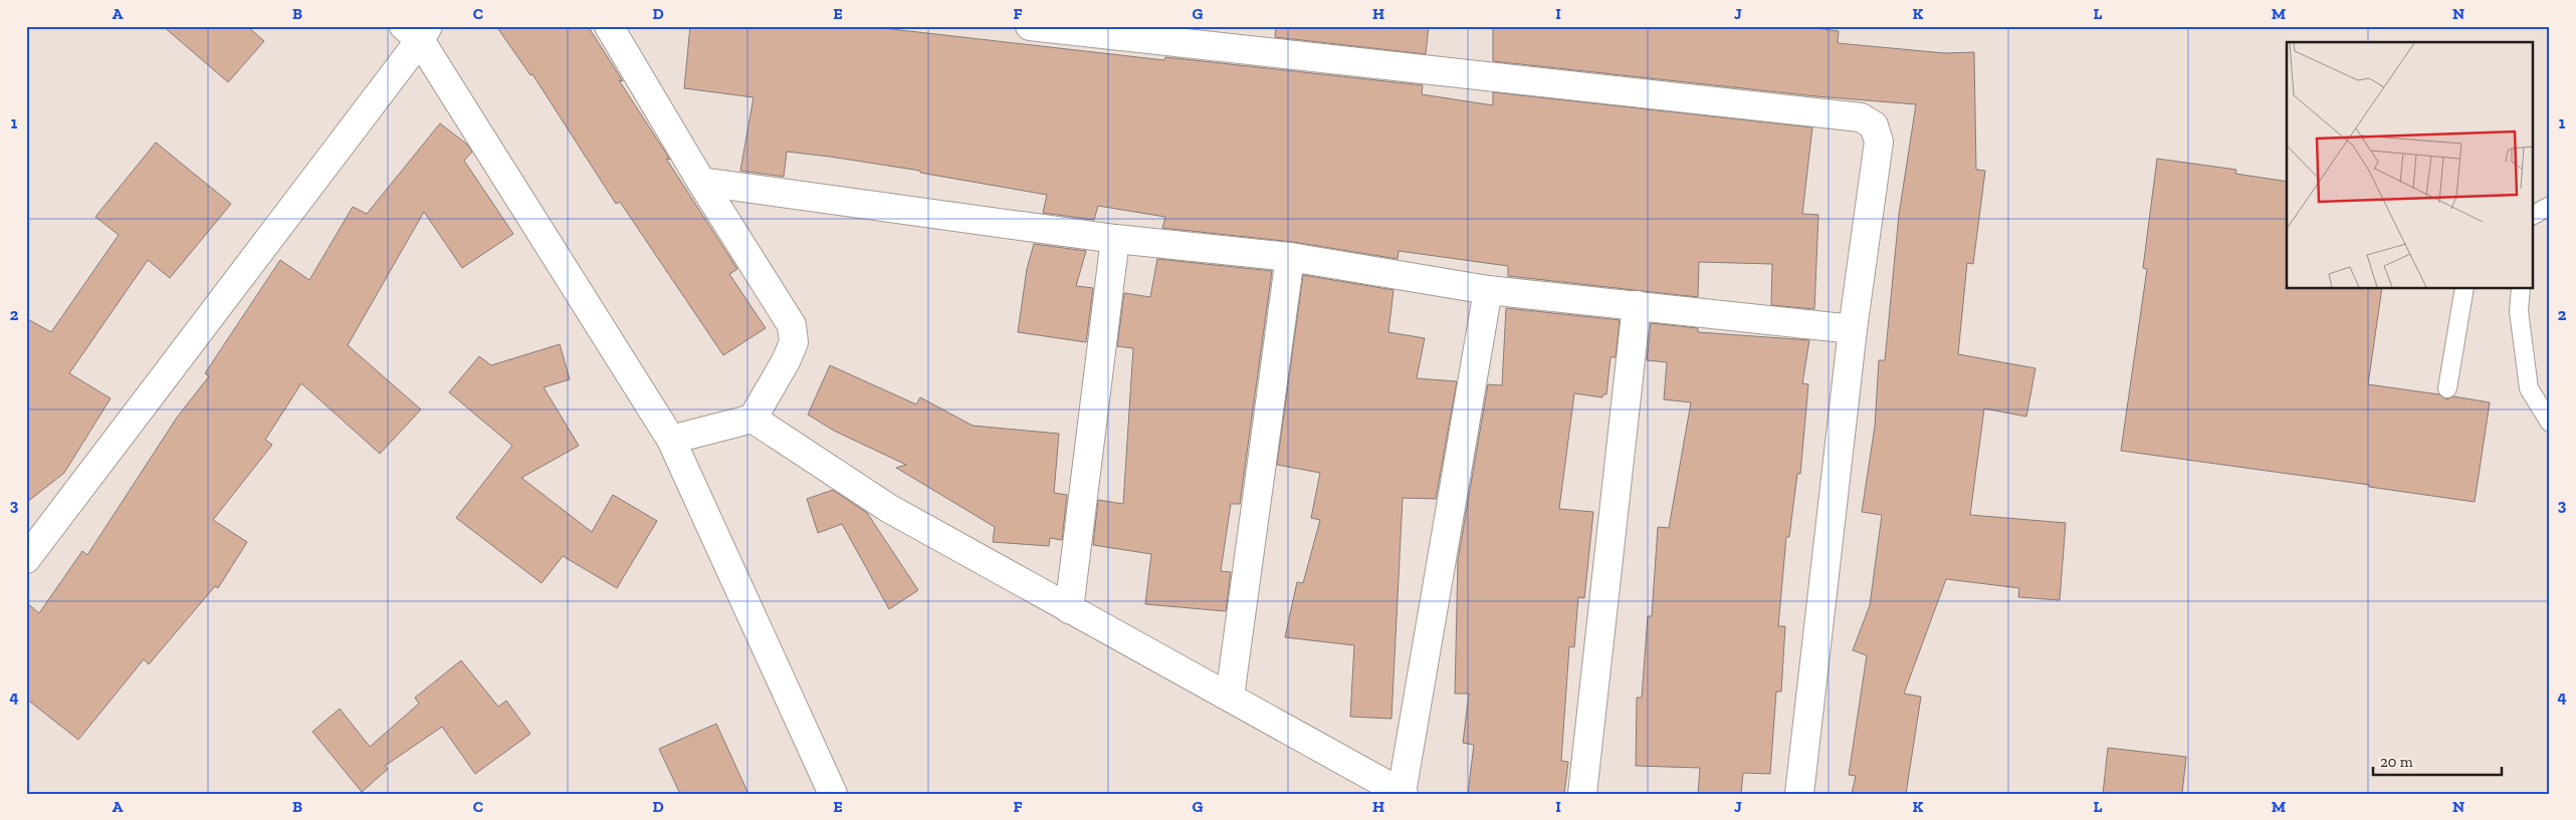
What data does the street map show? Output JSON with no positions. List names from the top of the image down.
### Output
{
  "scale_bar": "20 m",
  "grid": {
    "columns": [
      "A",
      "B",
      "C",
      "D",
      "E",
      "F",
      "G",
      "H",
      "I",
      "J",
      "K",
      "L",
      "M",
      "N"
    ],
    "rows": [
      "1",
      "2",
      "3",
      "4"
    ]
  }
}
